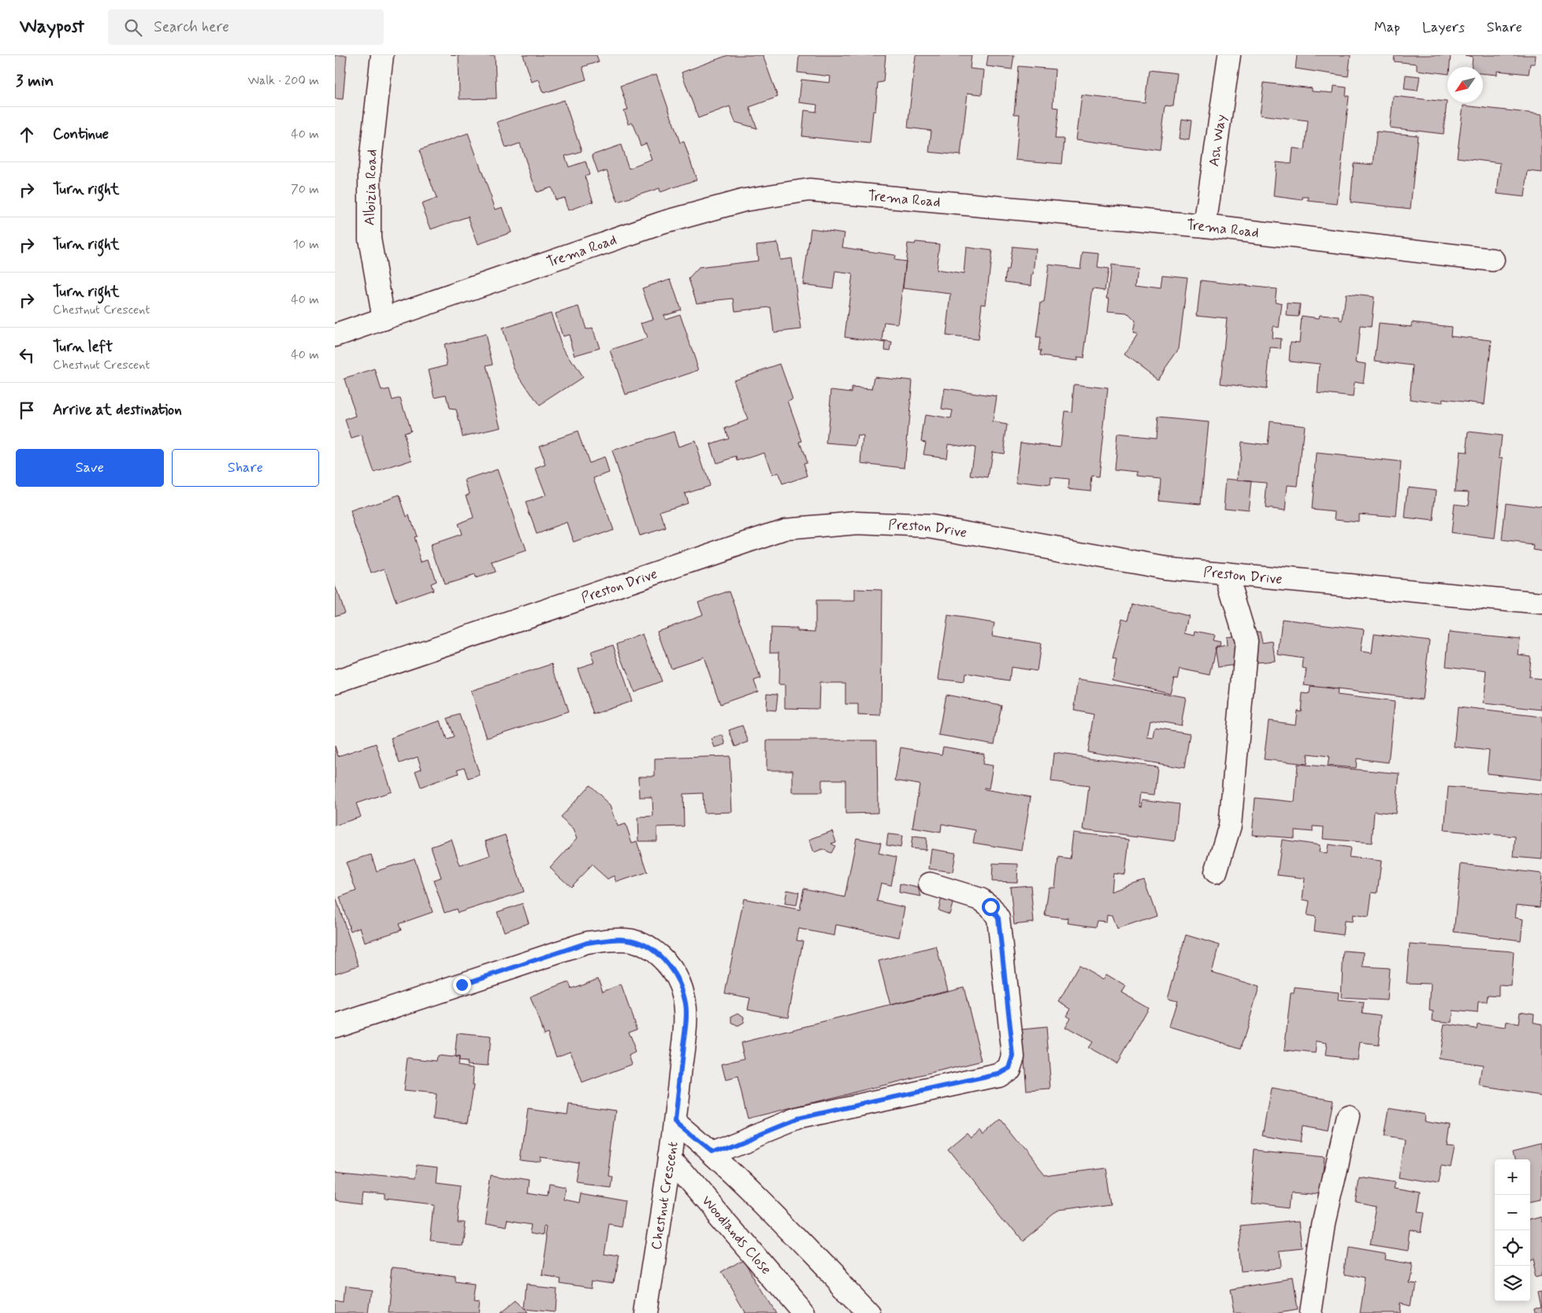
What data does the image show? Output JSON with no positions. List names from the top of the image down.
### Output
{
  "streets": {
    "street": [
      "Ash Way",
      "Albizia Road",
      "Trema Road",
      "Preston Drive",
      "Chestnut Crescent",
      "Woodlands Close"
    ]
  },
  "crossings": [
    ["Ash Way", "Trema Road"],
    ["Albizia Road", "Trema Road"],
    ["Chestnut Crescent", "Woodlands Close"]
  ],
  "north": "bottom left",
  "page": {
    "header": "Waypost",
    "search": "Search here",
    "nav": ["Map", "Layers", "Share"],
    "heading": ["3 min", "Walk · 200 m"],
    "list": [
      ["Continue", "40 m"],
      ["Turn right", "70 m"],
      ["Turn right", "10 m"],
      ["Turn right", "Chestnut Crescent", "40 m"],
      ["Turn left", "Chestnut Crescent", "40 m"],
      "Arrive at destination"
    ],
    "buttons": ["Save", "Share"],
    "map_buttons": ["+", "−"]
  }
}
